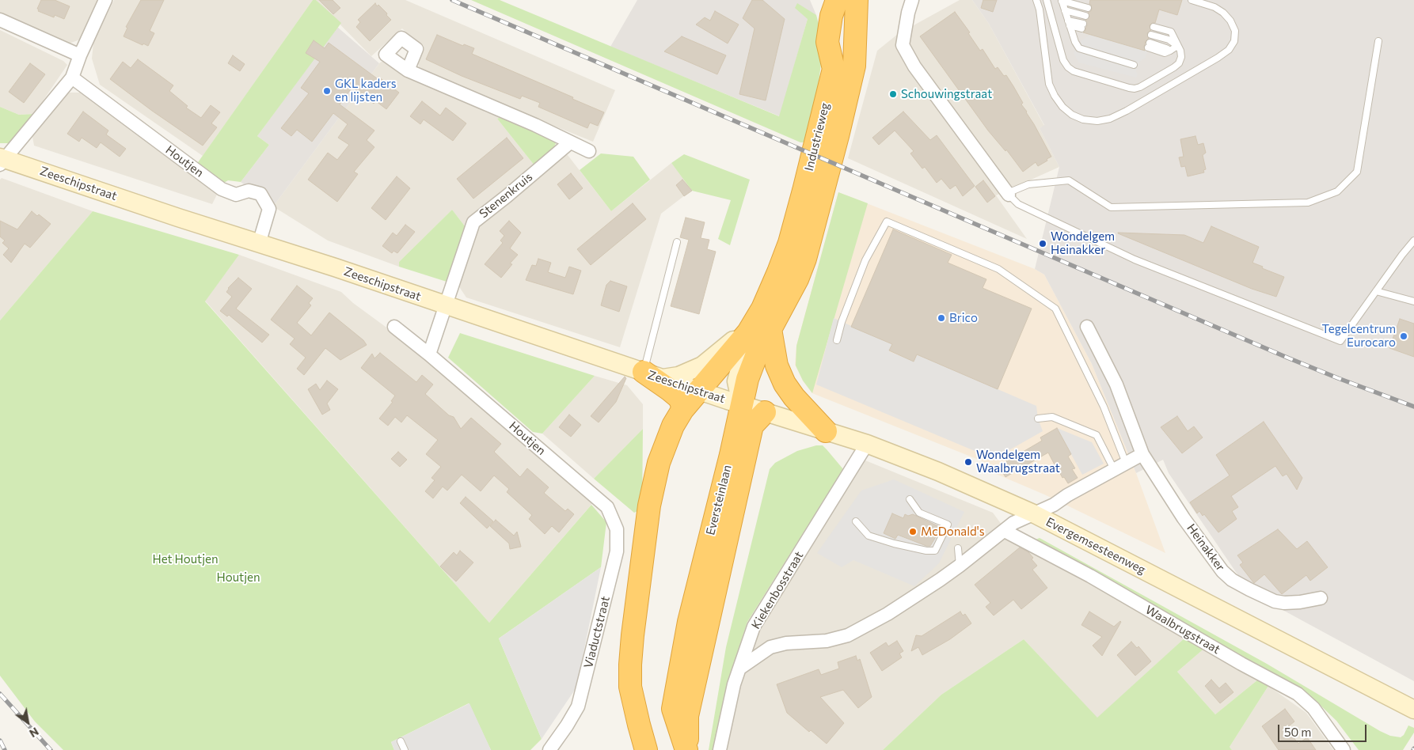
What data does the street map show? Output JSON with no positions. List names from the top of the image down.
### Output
{
  "streets": {
    "highway": ["Industrieweg", "Eversteinlaan"],
    "main road": ["Zeeschipstraat", "Evergemsesteenweg"],
    "street": [
      "Houtjen",
      "Stenenkruis",
      "Heinakker",
      "Kiekenbosstraat",
      "Waalbrugstraat",
      "Viaductstraat"
    ]
  },
  "crossings": [
    ["Industrieweg", "Zeeschipstraat"],
    ["Industrieweg", "Eversteinlaan"],
    ["Houtjen", "Zeeschipstraat"],
    ["Houtjen", "Viaductstraat"],
    ["Zeeschipstraat", "Stenenkruis"],
    ["Zeeschipstraat", "Eversteinlaan"],
    ["Zeeschipstraat", "Evergemsesteenweg"],
    ["Evergemsesteenweg", "Kiekenbosstraat"]
  ],
  "parks": ["Het Houtjen", "Houtjen"],
  "places": [
    "GKL kaders en lijsten",
    "Schouwingstraat",
    "Wondelgem Heinakker",
    "Brico",
    "Tegelcentrum Eurocaro",
    "Wondelgem Waalbrugstraat",
    "McDonald's"
  ],
  "scale_bar": "50 m",
  "north": "bottom right"
}
